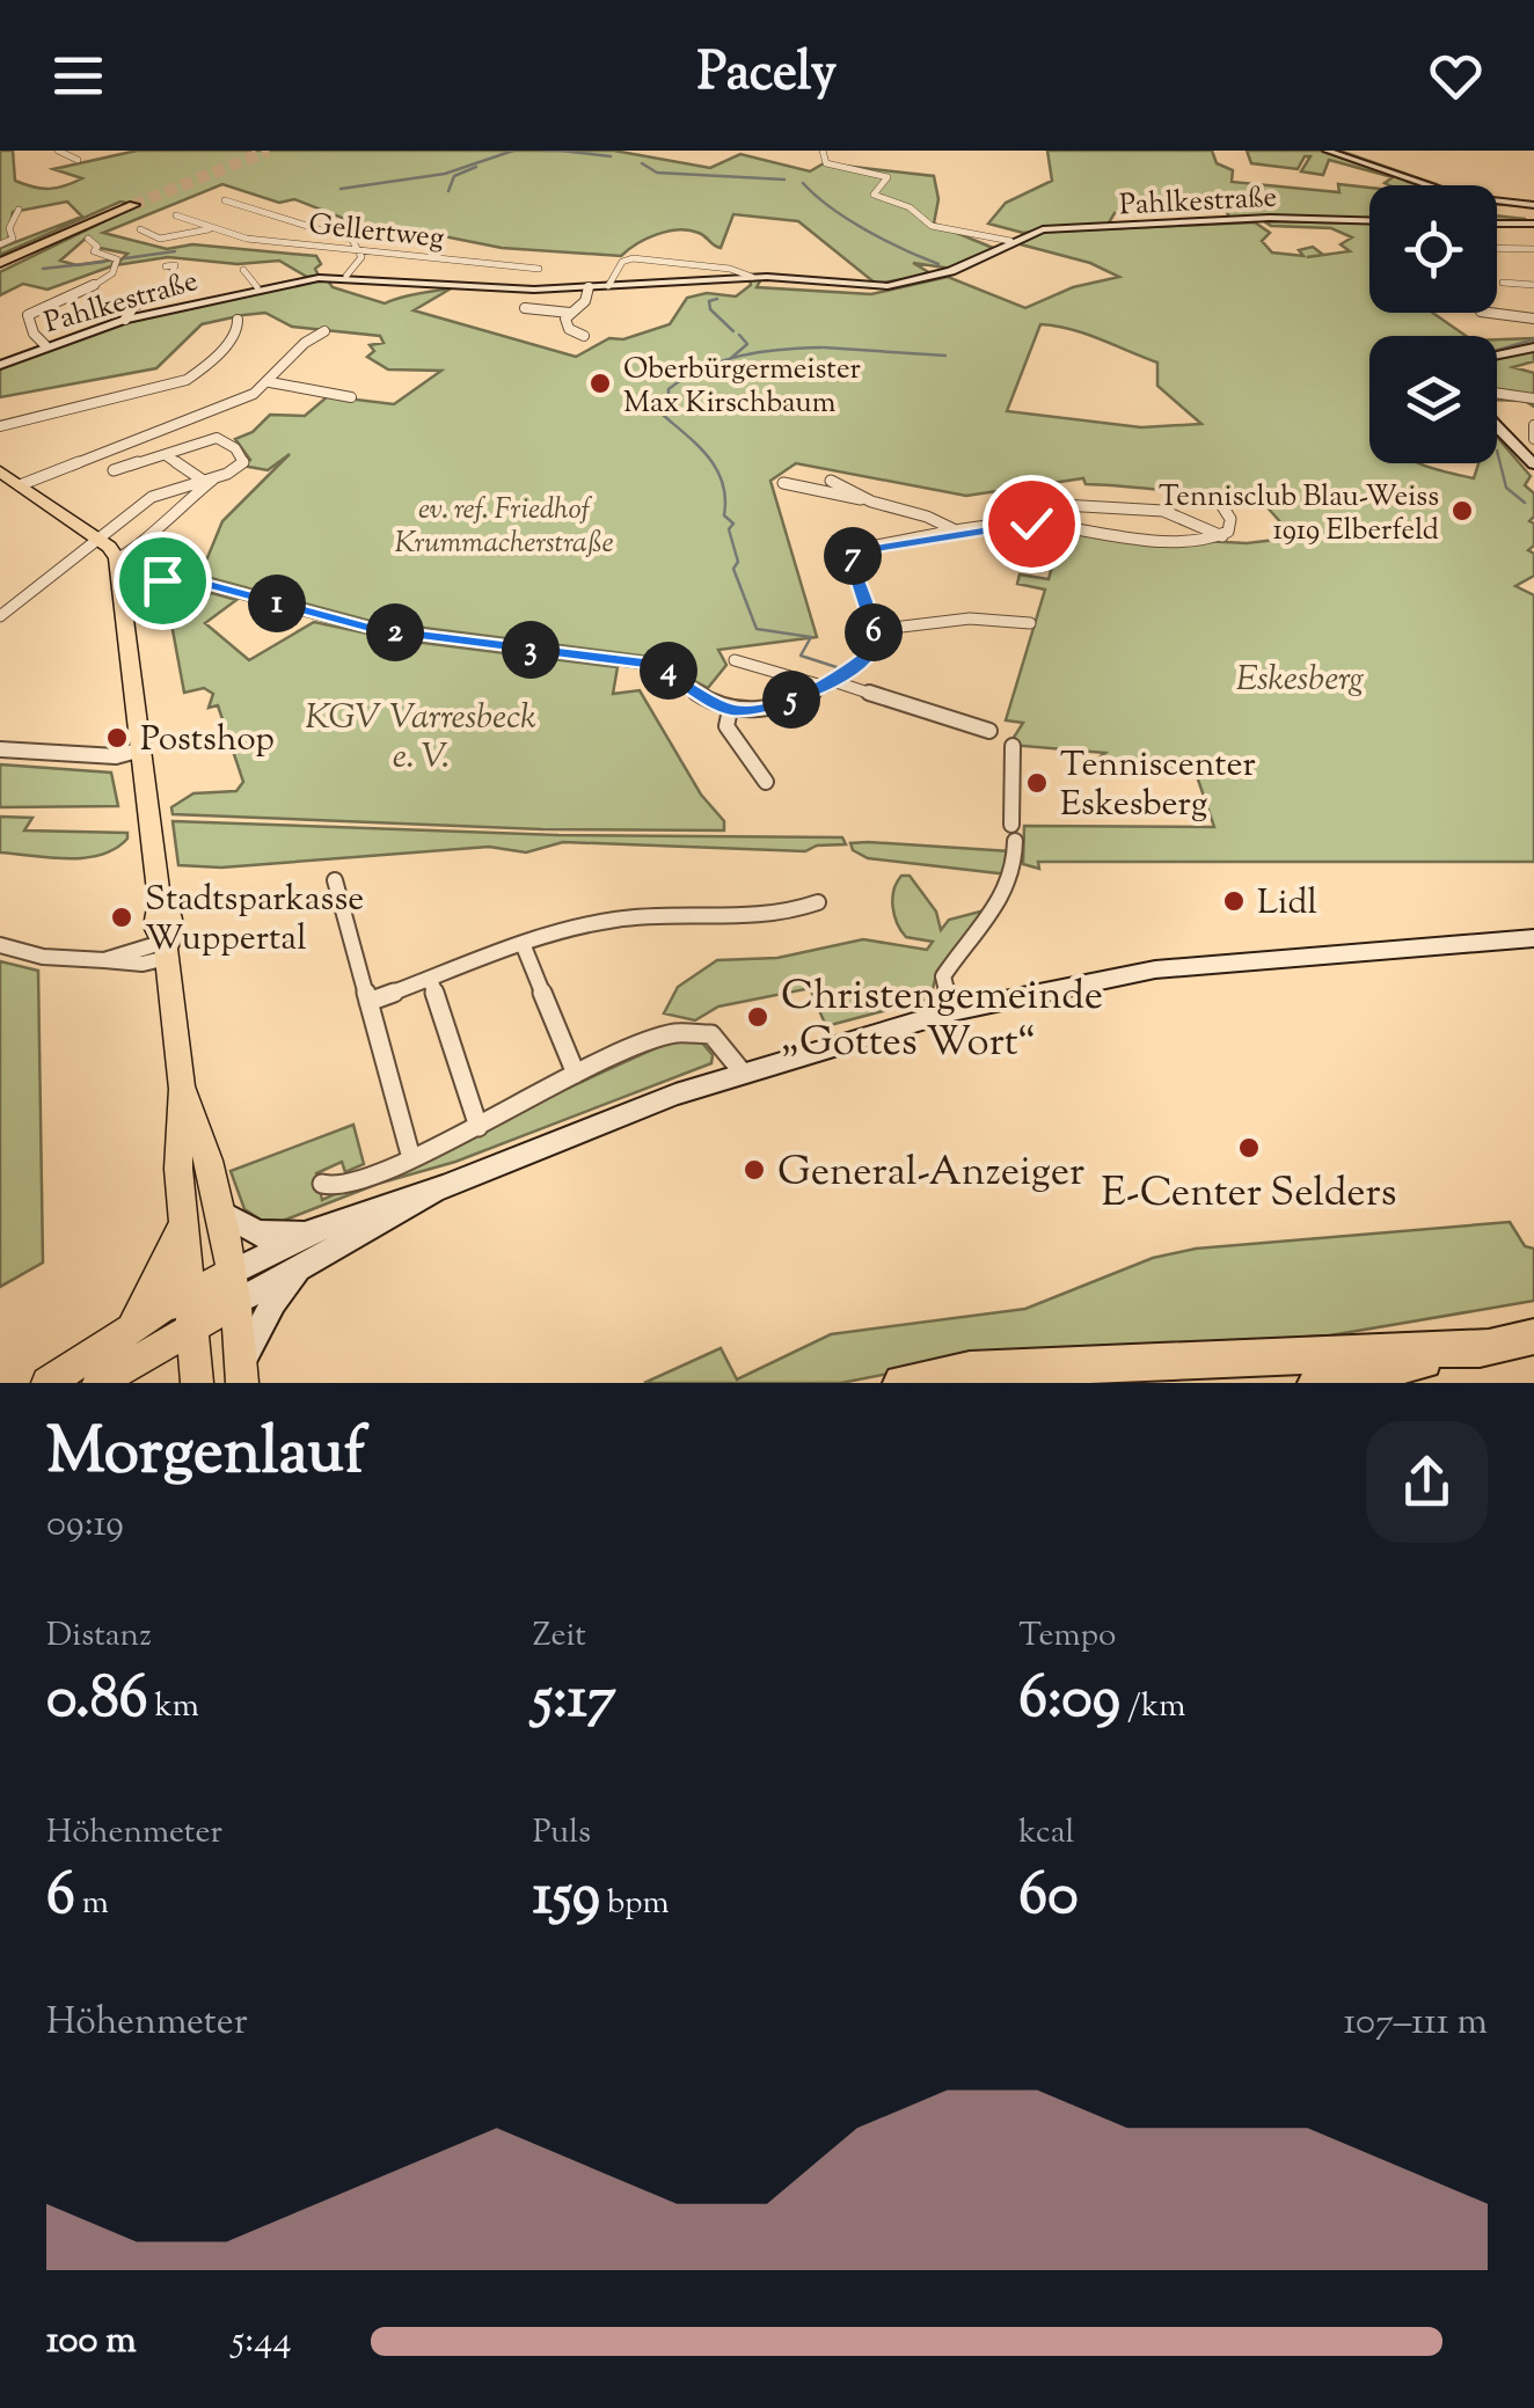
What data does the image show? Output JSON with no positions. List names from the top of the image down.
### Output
{
  "streets": {
    "street": ["Pahlkestraße", "Gellertweg"]
  },
  "parks": ["ev. ref. Friedhof Krummacherstraße", "Eskesberg", "KGV Varresbeck e. V."],
  "places": [
    "Oberbürgermeister Max Kirschbaum",
    "Tennisclub Blau-Weiss 1919 Elberfeld",
    "Postshop",
    "Tenniscenter Eskesberg",
    "Lidl",
    "Stadtsparkasse Wuppertal",
    "Christengemeinde „Gottes Wort“",
    "E-Center Selders",
    "General-Anzeiger"
  ],
  "page": {
    "header": "Pacely",
    "pins": [
      "7",
      "1",
      "2",
      "6",
      "3",
      "4",
      "5"
    ],
    "heading": ["Morgenlauf", "09:19"],
    "stats": [
      ["Distanz", "0.86 km"],
      ["Zeit", "5:17"],
      ["Tempo", "6:09 /km"],
      ["Höhenmeter", "6 m"],
      ["Puls", "159 bpm"],
      ["kcal", "60"]
    ],
    "chart": ["Höhenmeter", "107–111 m"],
    "list": [
      {
        "name": "100 m",
        "note": "5:44"
      }
    ]
  }
}
